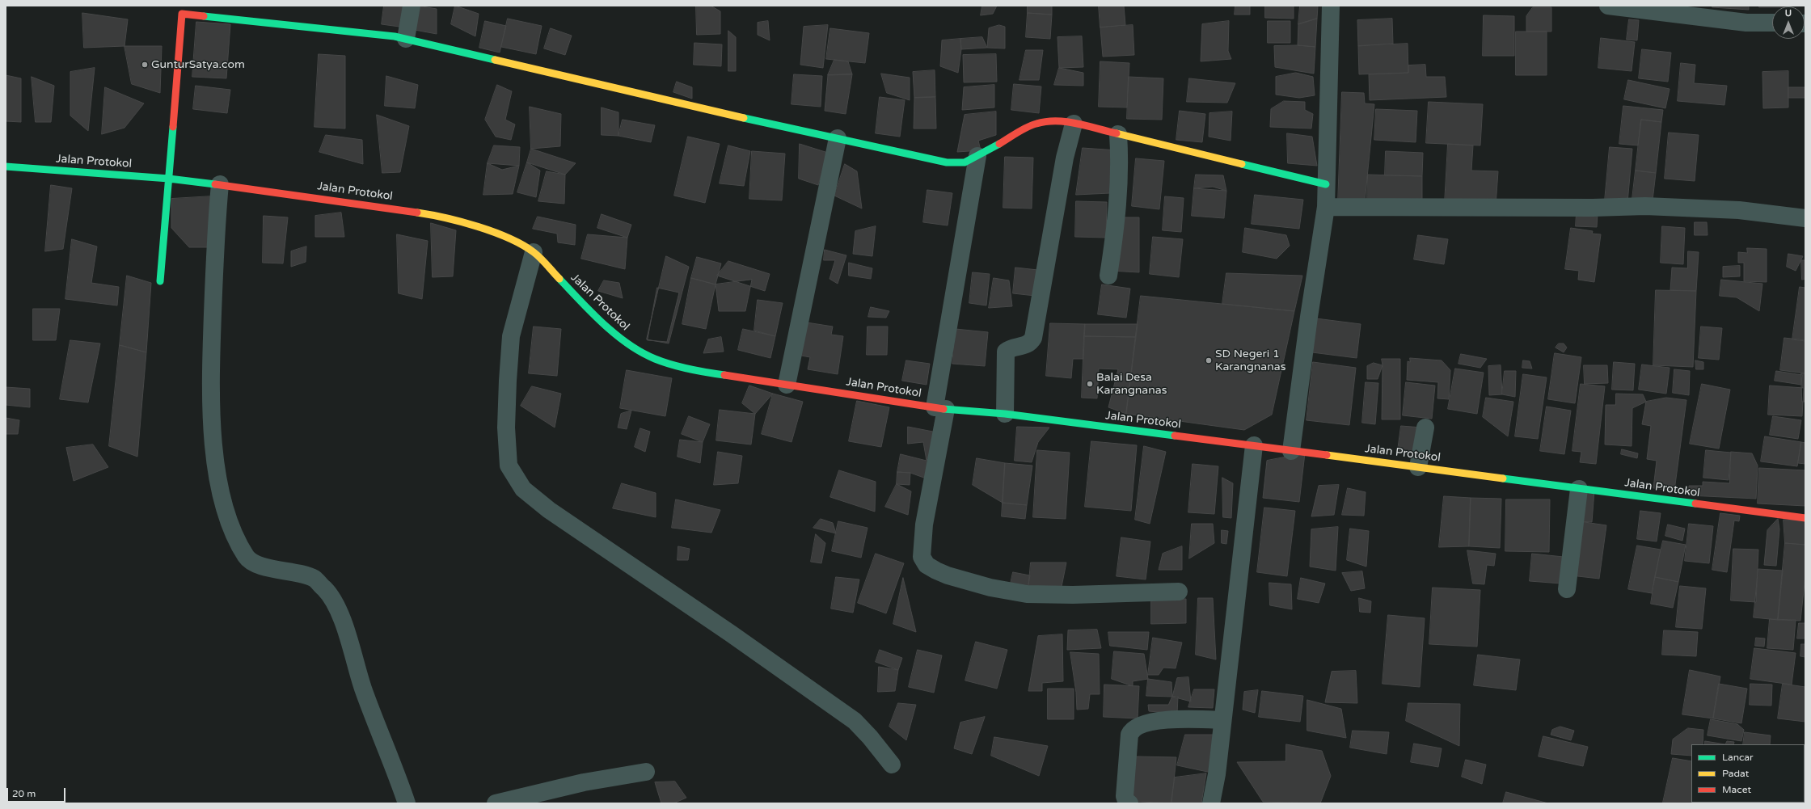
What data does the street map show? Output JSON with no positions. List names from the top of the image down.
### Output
{
  "streets": {
    "street": ["Jalan Protokol"]
  },
  "places": ["GunturSatya.com", "SD Negeri 1 Karangnanas", "Balai Desa Karangnanas"],
  "legend": ["Lancar", "Padat", "Macet"],
  "scale_bar": "20 m",
  "north": "top"
}
